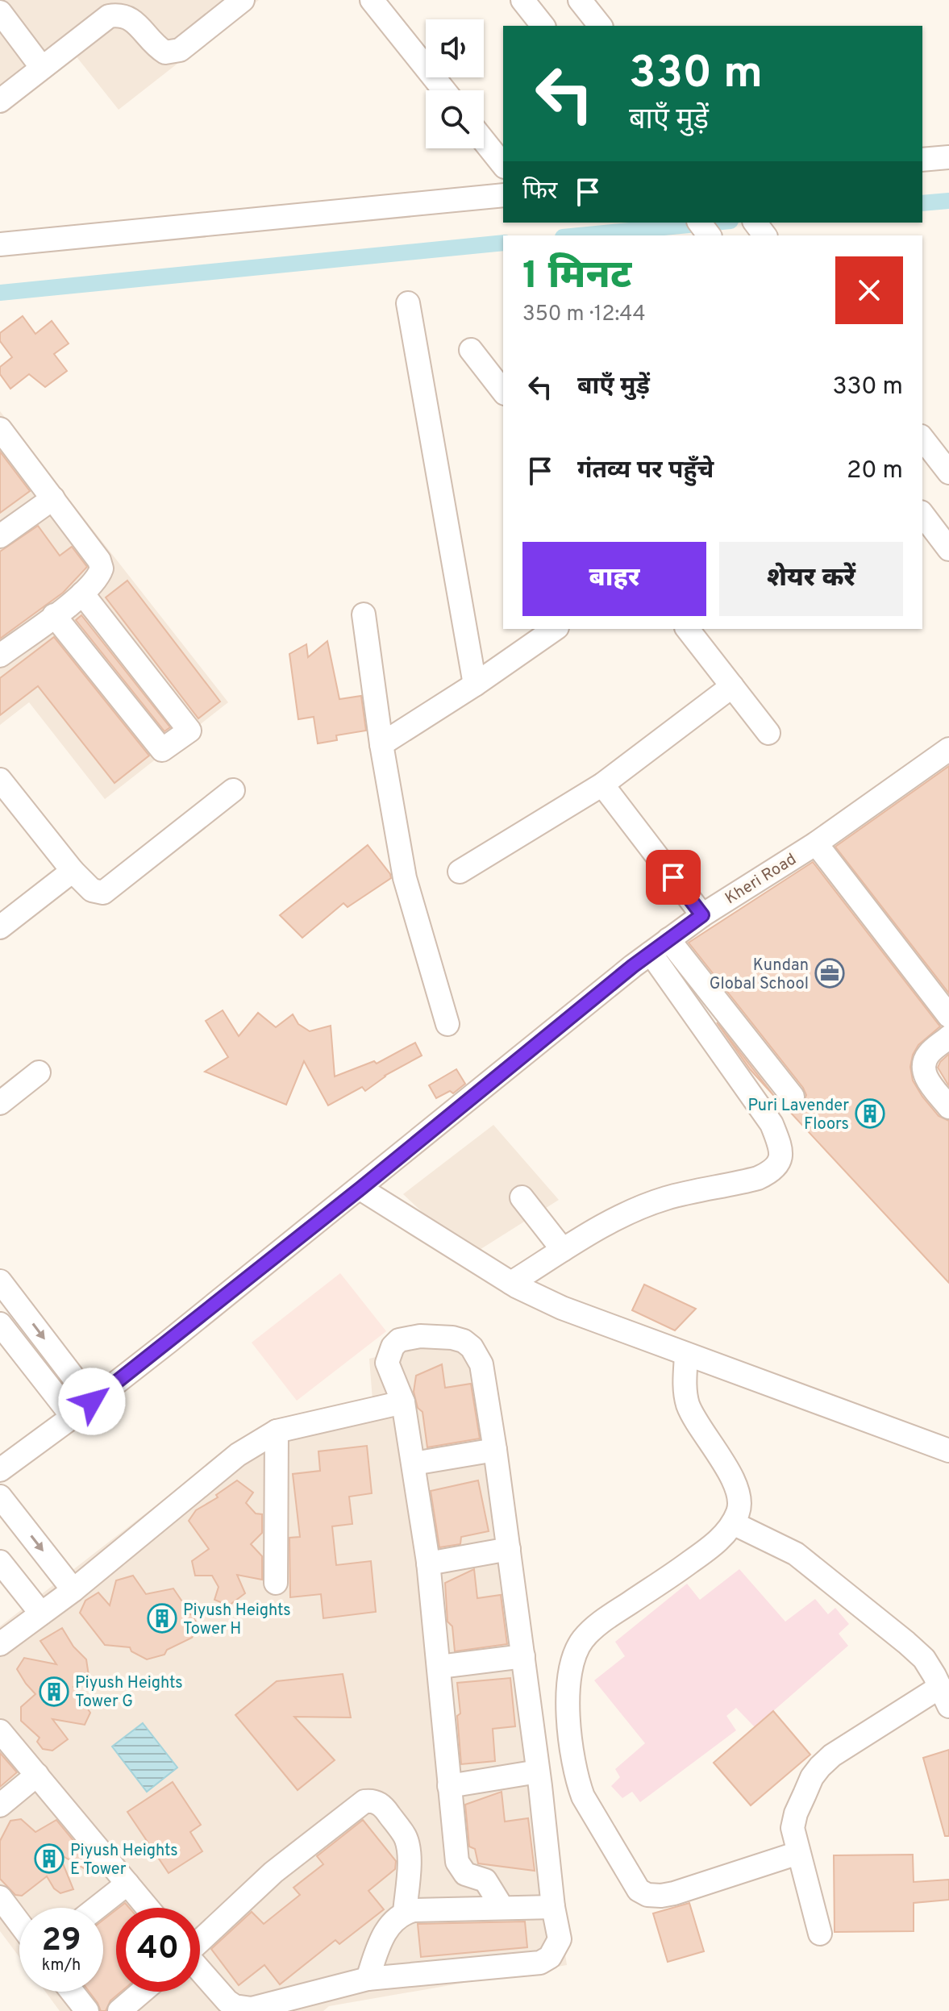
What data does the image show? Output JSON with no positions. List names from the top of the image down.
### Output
{
  "streets": {
    "street": ["Kheri Road"]
  },
  "places": {
    "office": ["Kundan Global School"],
    "building": [
      "Puri Lavender Floors",
      "Piyush Heights Tower H",
      "Piyush Heights Tower G",
      "Piyush Heights E Tower"
    ]
  },
  "page": {
    "turn": ["330 m", "बाएँ मुड़ें"],
    "then": "फिर",
    "heading": ["1 मिनट", "350 m · 12:44"],
    "list": [
      {
        "name": "बाएँ मुड़ें",
        "value": "330 m"
      },
      {
        "name": "गंतव्य पर पहुँचे",
        "value": "20 m"
      }
    ],
    "buttons": ["बाहर", "शेयर करें"],
    "speed": "29 km/h",
    "limit": "40"
  }
}
